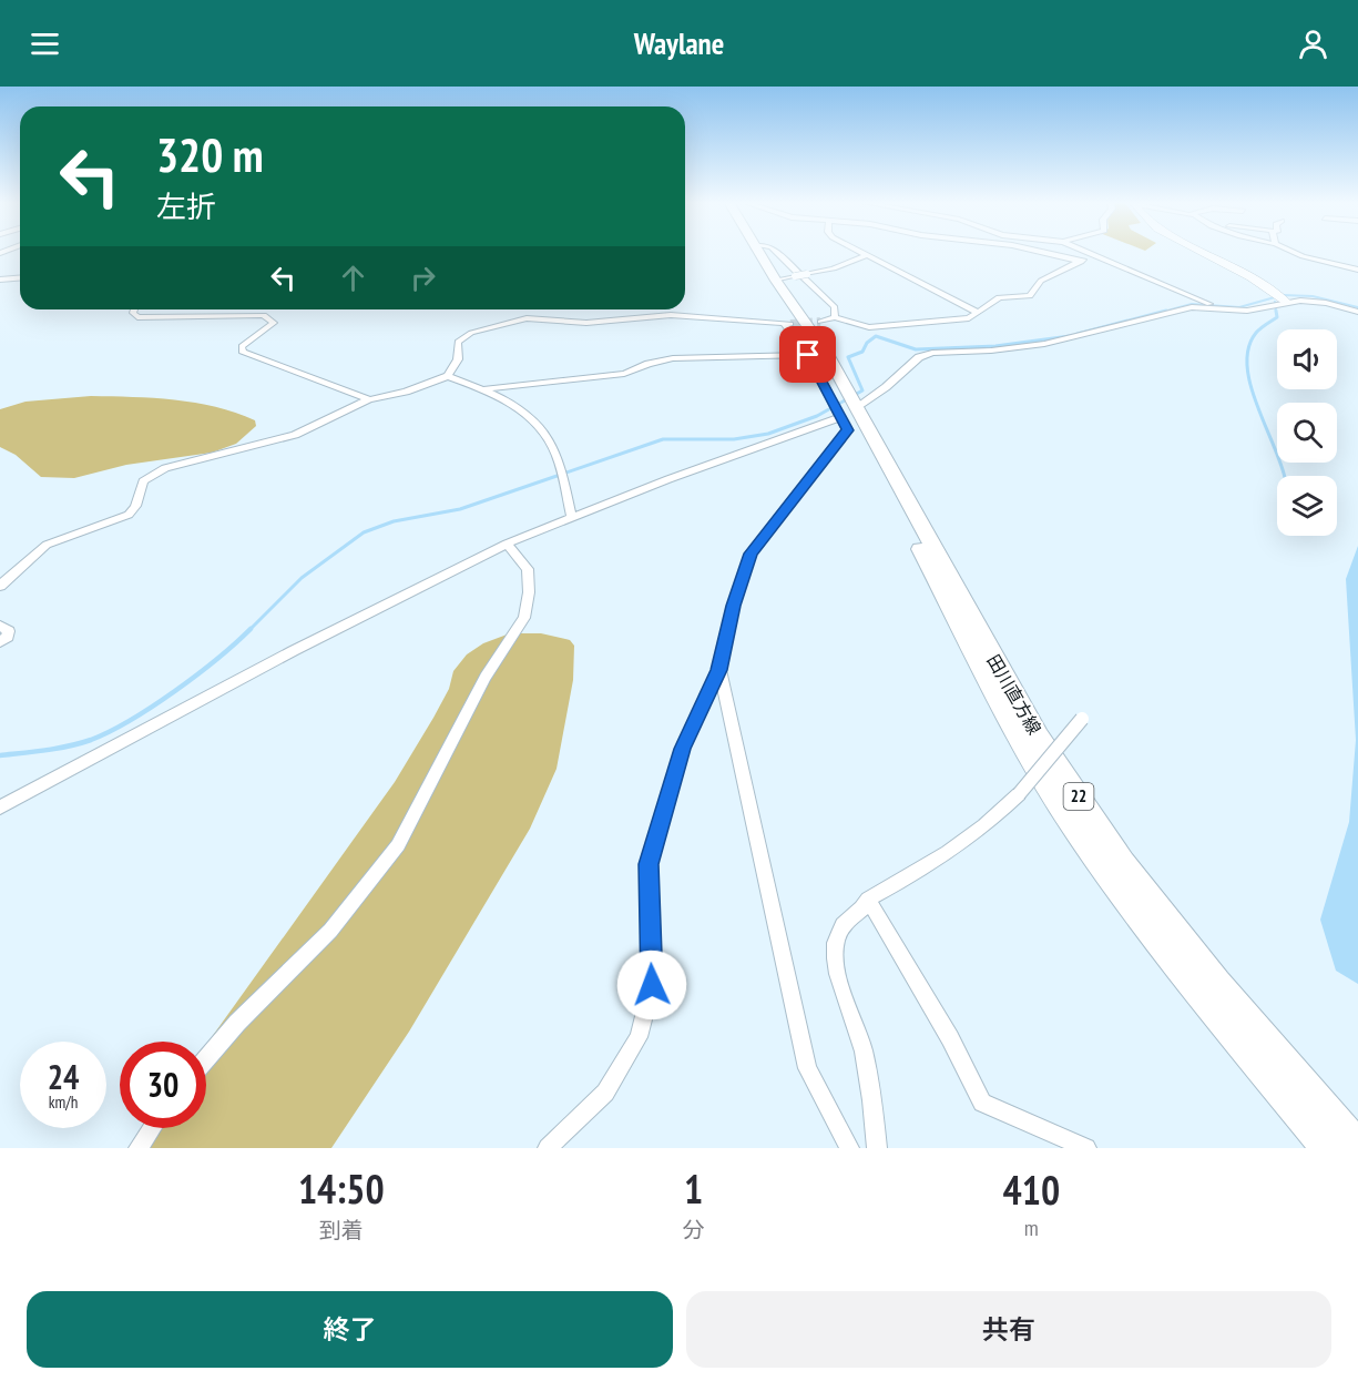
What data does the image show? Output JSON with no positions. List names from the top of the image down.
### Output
{
  "streets": {
    "main road": ["田川直方線", "22"]
  },
  "page": {
    "header": "Waylane",
    "turn": ["320 m", "左折"],
    "speed": "24 km/h",
    "limit": "30",
    "eta": [
      "14:50",
      "到着",
      "1",
      "分",
      "410",
      "m"
    ],
    "buttons": ["終了", "共有"]
  }
}
